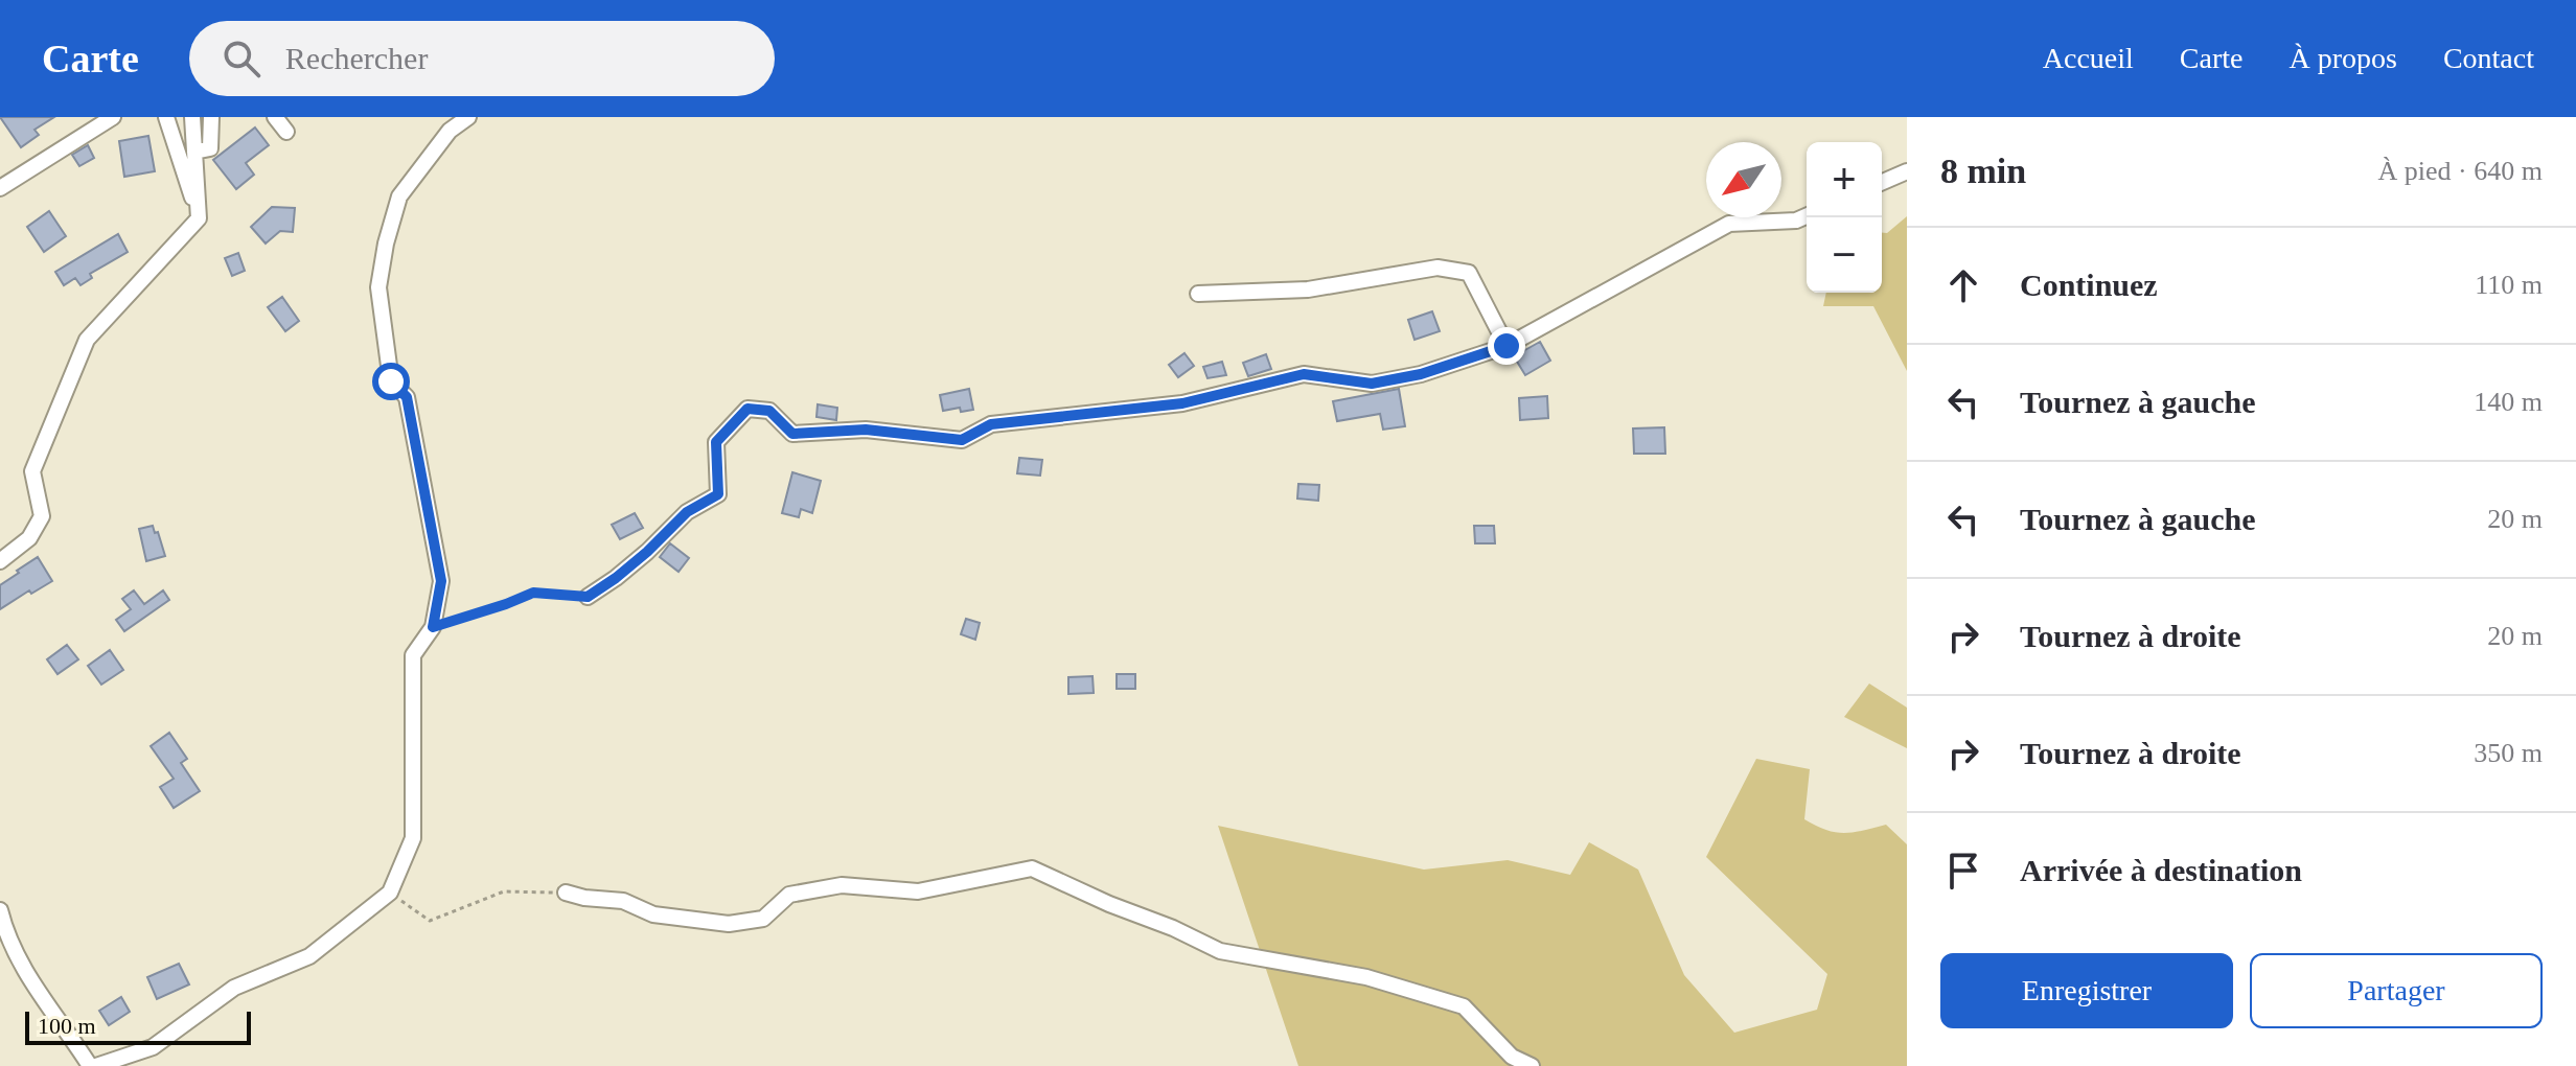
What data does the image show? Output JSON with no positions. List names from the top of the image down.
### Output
{
  "scale_bar": "100 m",
  "north": "bottom left",
  "page": {
    "header": "Carte",
    "search": "Rechercher",
    "nav": [
      "Accueil",
      "Carte",
      "À propos",
      "Contact"
    ],
    "heading": ["8 min", "À pied · 640 m"],
    "map_buttons": ["+", "−"],
    "list": [
      ["Continuez", "110 m"],
      ["Tournez à gauche", "140 m"],
      ["Tournez à gauche", "20 m"],
      ["Tournez à droite", "20 m"],
      ["Tournez à droite", "350 m"],
      "Arrivée à destination"
    ],
    "buttons": ["Enregistrer", "Partager"],
    "scale": "100 m"
  }
}
